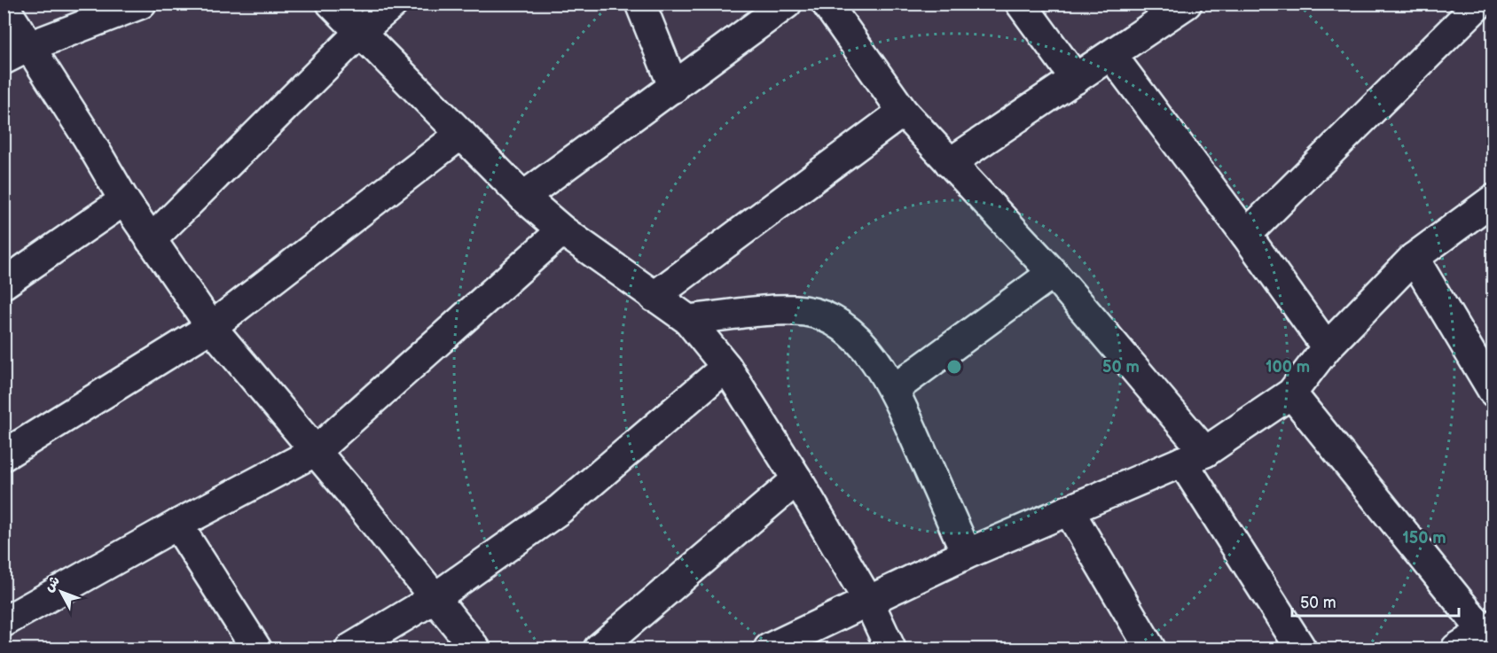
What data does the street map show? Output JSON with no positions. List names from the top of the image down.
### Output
{
  "scale_bar": "50 m",
  "north": "top left",
  "rings": ["50 m", "100 m", "150 m"]
}
